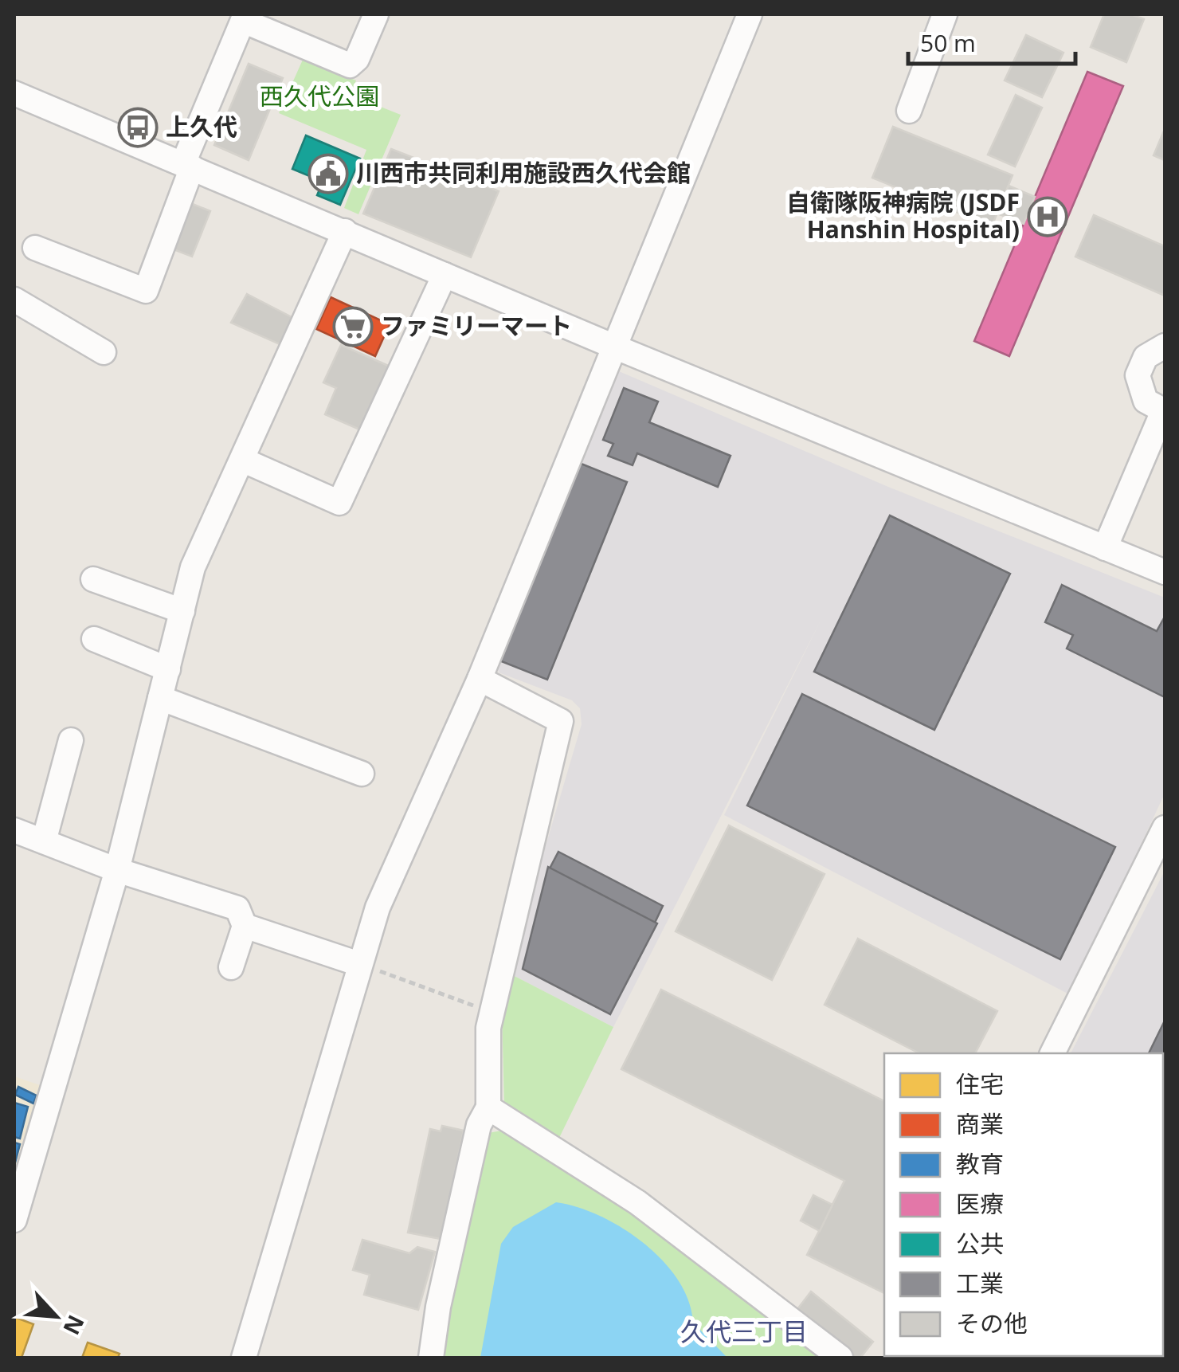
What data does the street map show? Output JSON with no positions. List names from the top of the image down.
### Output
{
  "districts": ["久代三丁目"],
  "parks": ["西久代公園"],
  "places": {
    "bus stop": ["上久代"],
    "public building": ["川西市共同利用施設西久代会館"],
    "hospital": ["自衛隊阪神病院 (JSDF Hanshin Hospital)"],
    "supermarket": ["ファミリーマート"]
  },
  "legend": [
    "住宅",
    "商業",
    "教育",
    "医療",
    "公共",
    "工業",
    "その他"
  ],
  "scale_bar": "50 m",
  "north": "bottom right"
}
